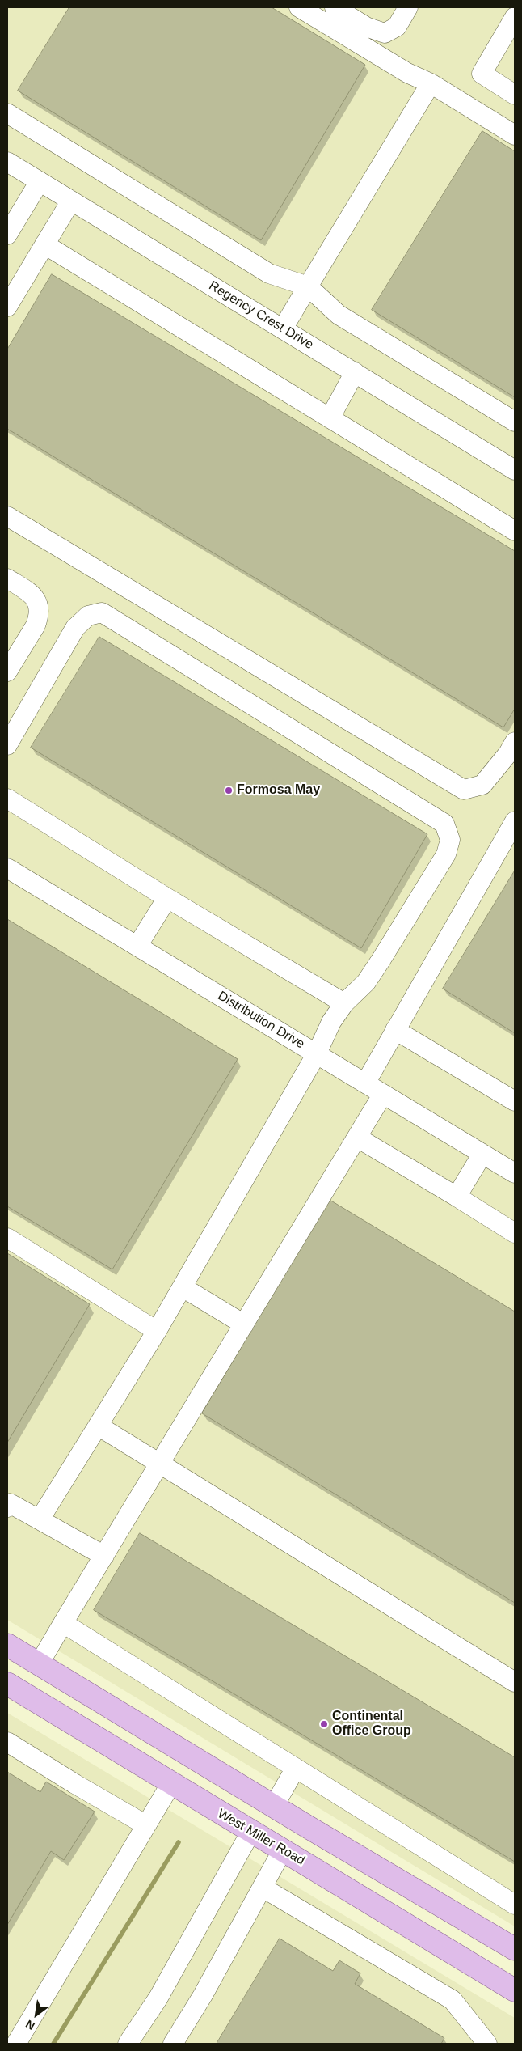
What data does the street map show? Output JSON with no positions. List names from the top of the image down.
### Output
{
  "streets": {
    "main road": ["West Miller Road"],
    "street": ["Regency Crest Drive", "Distribution Drive"]
  },
  "places": ["Formosa May", "Continental Office Group"],
  "north": "bottom left"
}
